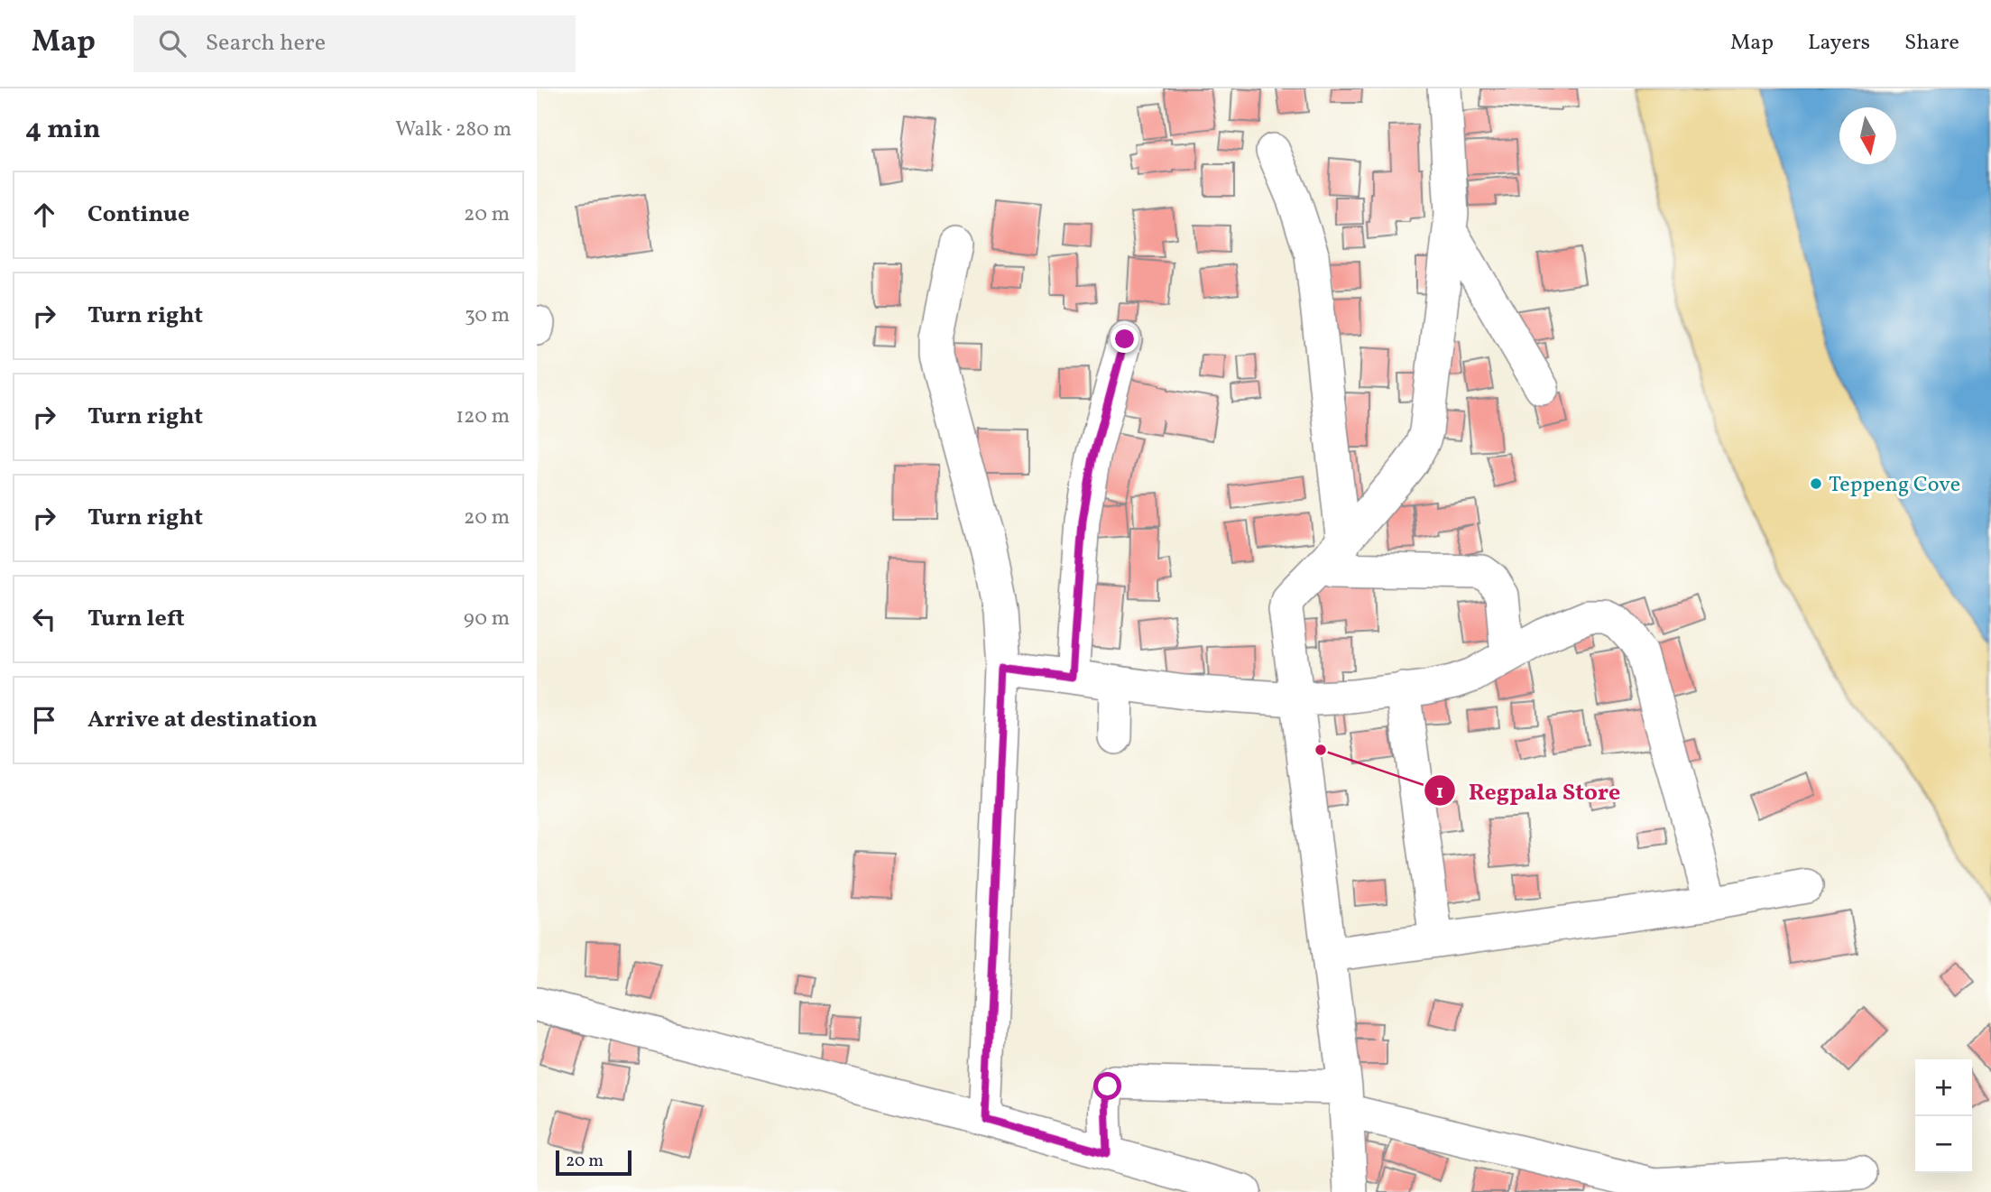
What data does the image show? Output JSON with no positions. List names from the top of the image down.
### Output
{
  "places": ["Teppeng Cove", "Regpala Store"],
  "scale_bar": "20 m",
  "north": "bottom",
  "page": {
    "header": "Map",
    "search": "Search here",
    "nav": ["Map", "Layers", "Share"],
    "heading": ["4 min", "Walk · 280 m"],
    "list": [
      ["Continue", "20 m"],
      ["Turn right", "30 m"],
      ["Turn right", "120 m"],
      ["Turn right", "20 m"],
      ["Turn left", "90 m"],
      "Arrive at destination"
    ],
    "map_buttons": ["+", "−"],
    "scale": "20 m"
  }
}
